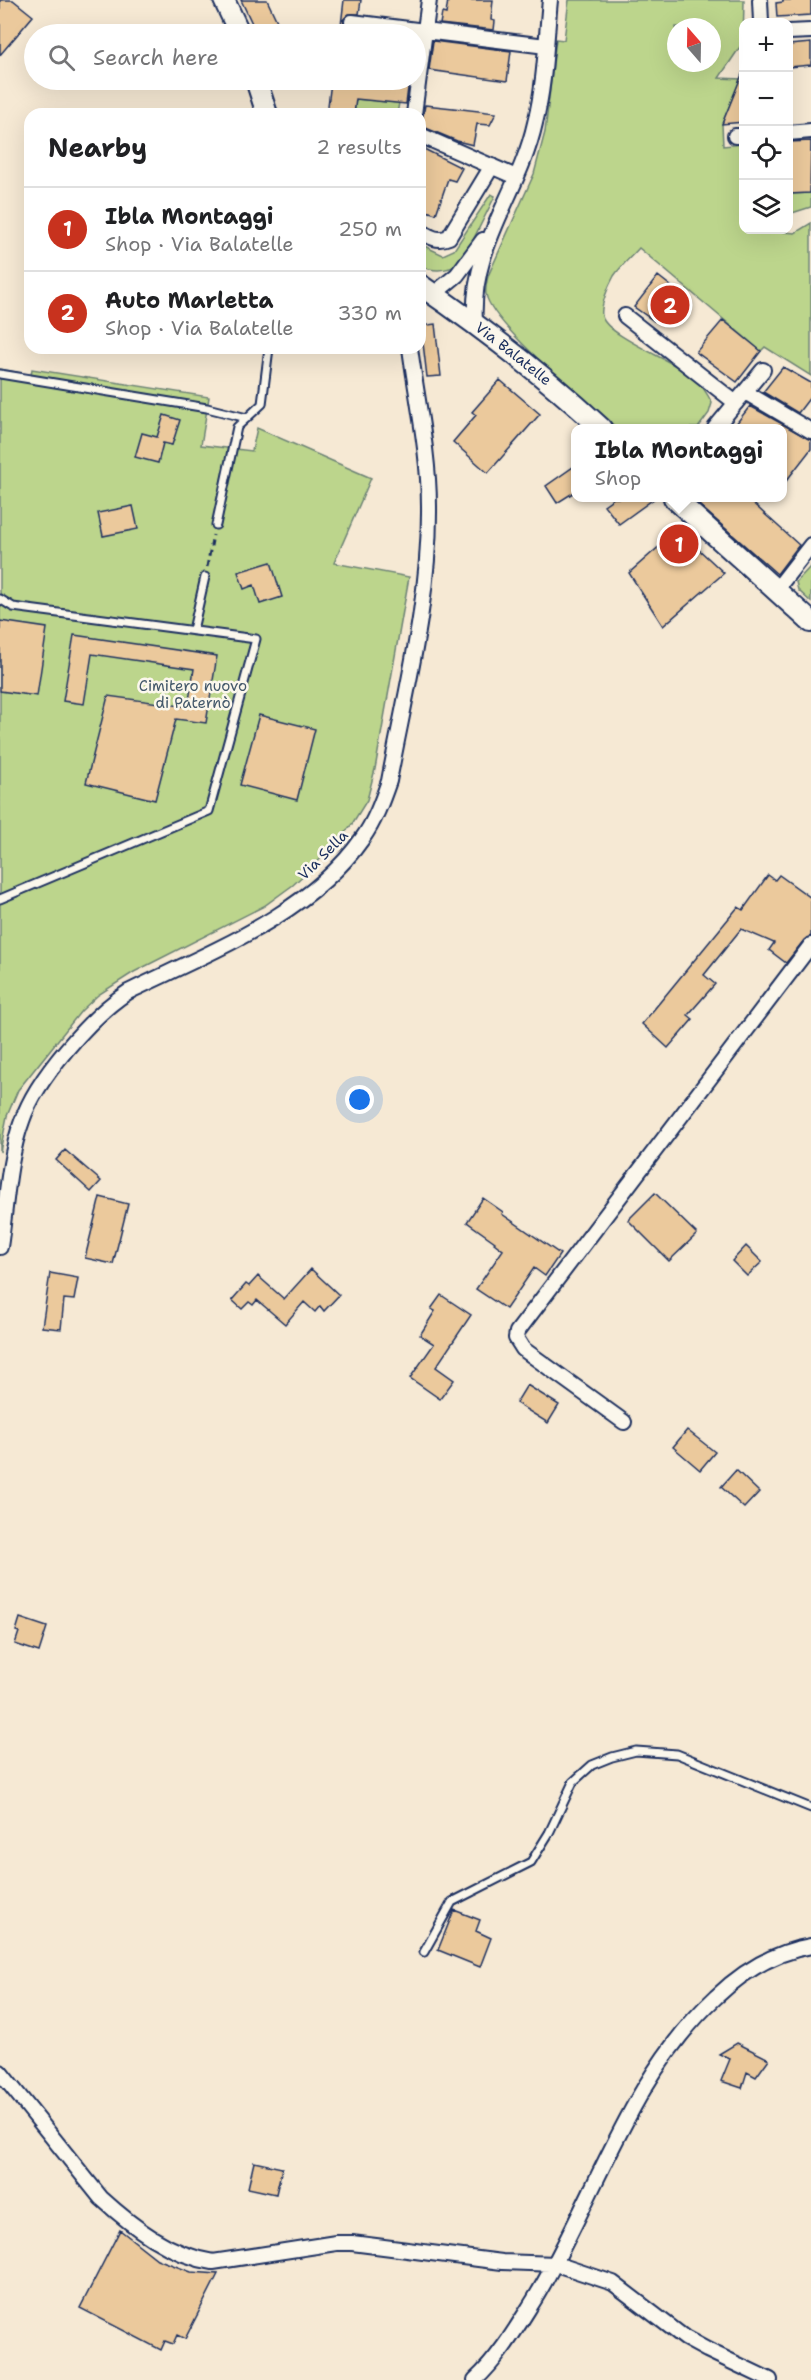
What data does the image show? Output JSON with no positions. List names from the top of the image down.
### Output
{
  "streets": {
    "street": ["Via Balatelle", "Via Sella"]
  },
  "parks": ["Cimitero nuovo di Paternò"],
  "north": "top",
  "page": {
    "map_buttons": ["+", "−"],
    "search": "Search here",
    "heading": ["Nearby", "2 results"],
    "list": [
      {
        "mark": "1",
        "name": "Ibla Montaggi",
        "note": "Shop · Via Balatelle",
        "value": "250 m"
      },
      {
        "mark": "2",
        "name": "Auto Marletta",
        "note": "Shop · Via Balatelle",
        "value": "330 m"
      }
    ],
    "pins": ["2", "1"],
    "popup": ["Ibla Montaggi", "Shop"]
  }
}
